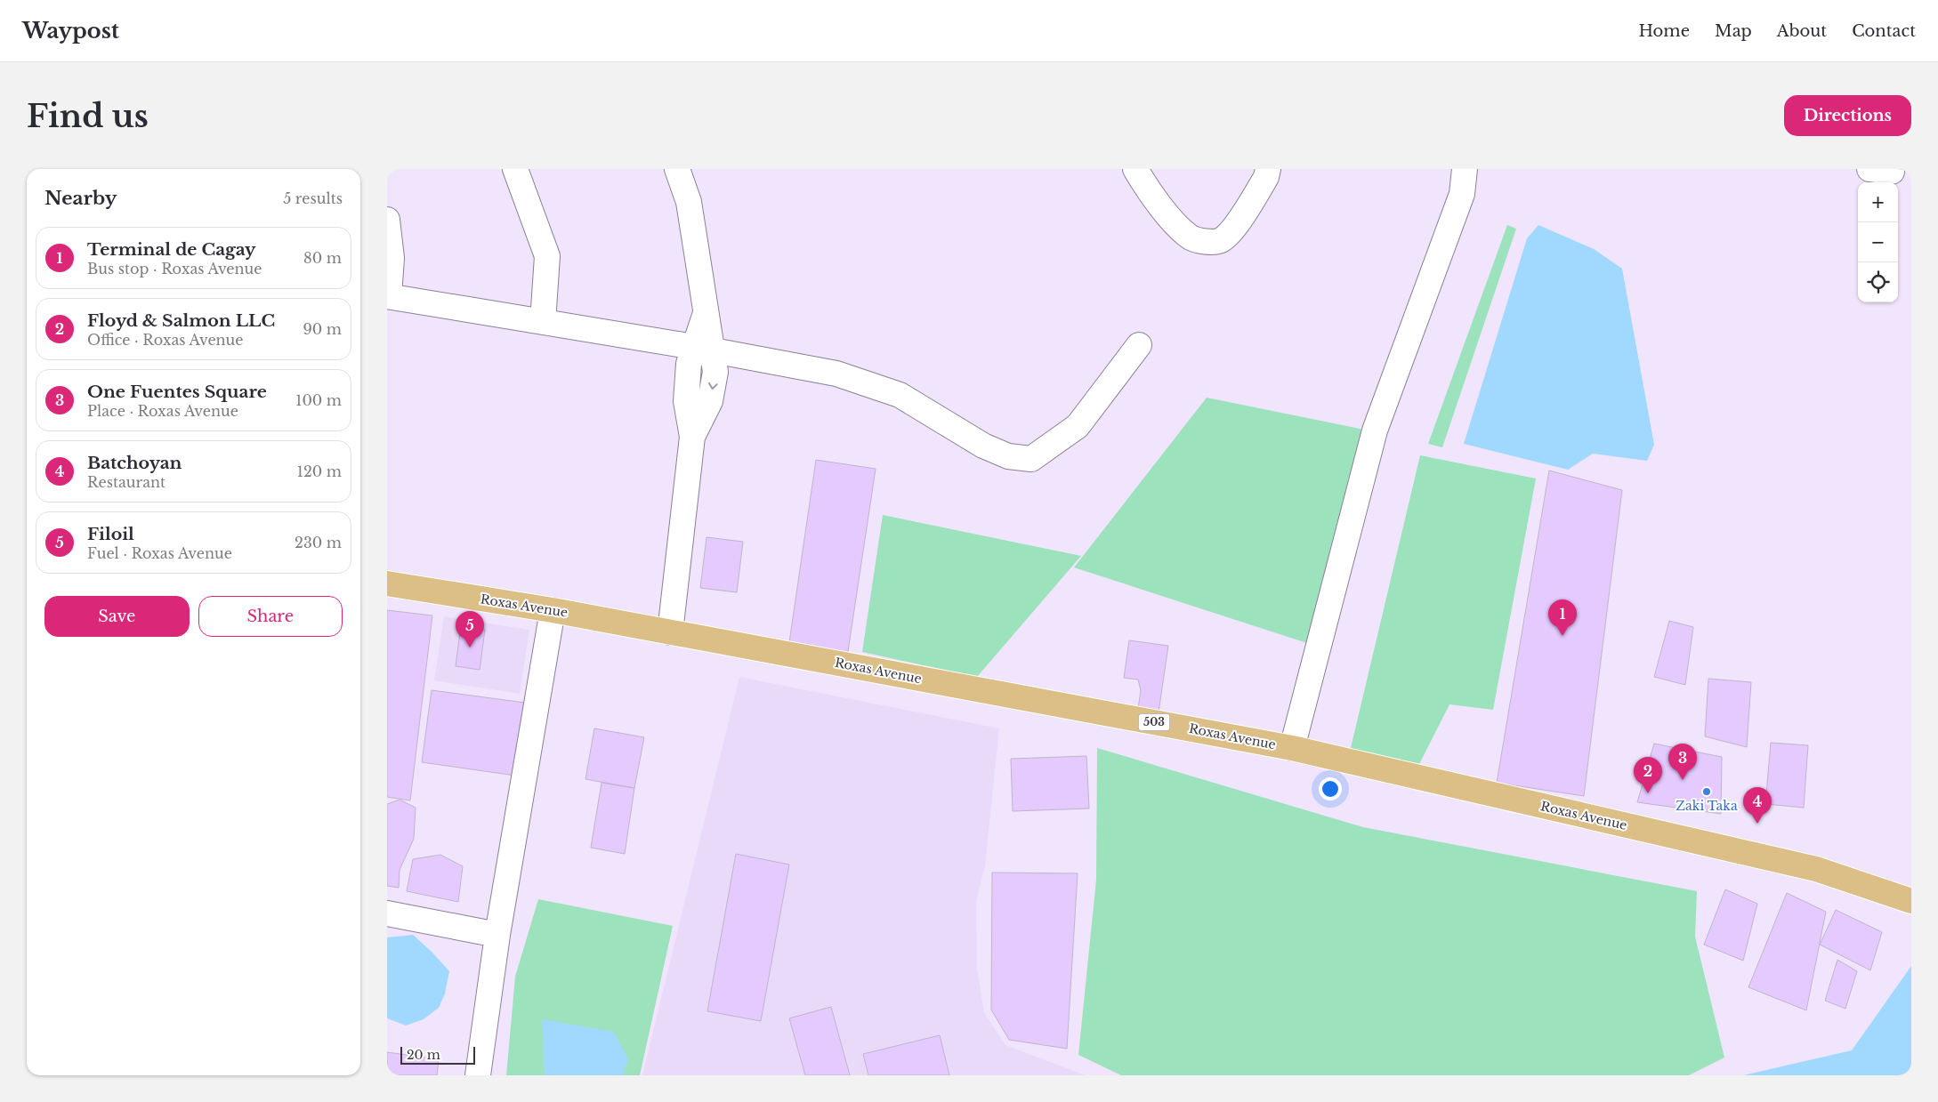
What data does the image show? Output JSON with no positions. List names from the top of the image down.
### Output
{
  "streets": {
    "main road": ["Roxas Avenue", "503"]
  },
  "places": ["Zaki Taka"],
  "scale_bar": "20 m",
  "page": {
    "header": "Waypost",
    "nav": [
      "Home",
      "Map",
      "About",
      "Contact"
    ],
    "buttons": [
      "Directions",
      ["Save", "Share"]
    ],
    "title": "Find us",
    "heading": ["Nearby", "5 results"],
    "map_buttons": ["+", "−"],
    "list": [
      {
        "mark": "1",
        "name": "Terminal de Cagay",
        "note": "Bus stop · Roxas Avenue",
        "value": "80 m"
      },
      {
        "mark": "2",
        "name": "Floyd & Salmon LLC",
        "note": "Office · Roxas Avenue",
        "value": "90 m"
      },
      {
        "mark": "3",
        "name": "One Fuentes Square",
        "note": "Place · Roxas Avenue",
        "value": "100 m"
      },
      {
        "mark": "4",
        "name": "Batchoyan",
        "note": "Restaurant",
        "value": "120 m"
      },
      {
        "mark": "5",
        "name": "Filoil",
        "note": "Fuel · Roxas Avenue",
        "value": "230 m"
      }
    ],
    "pins": [
      "1",
      "5",
      "3",
      "2",
      "4"
    ],
    "scale": "20 m"
  }
}
